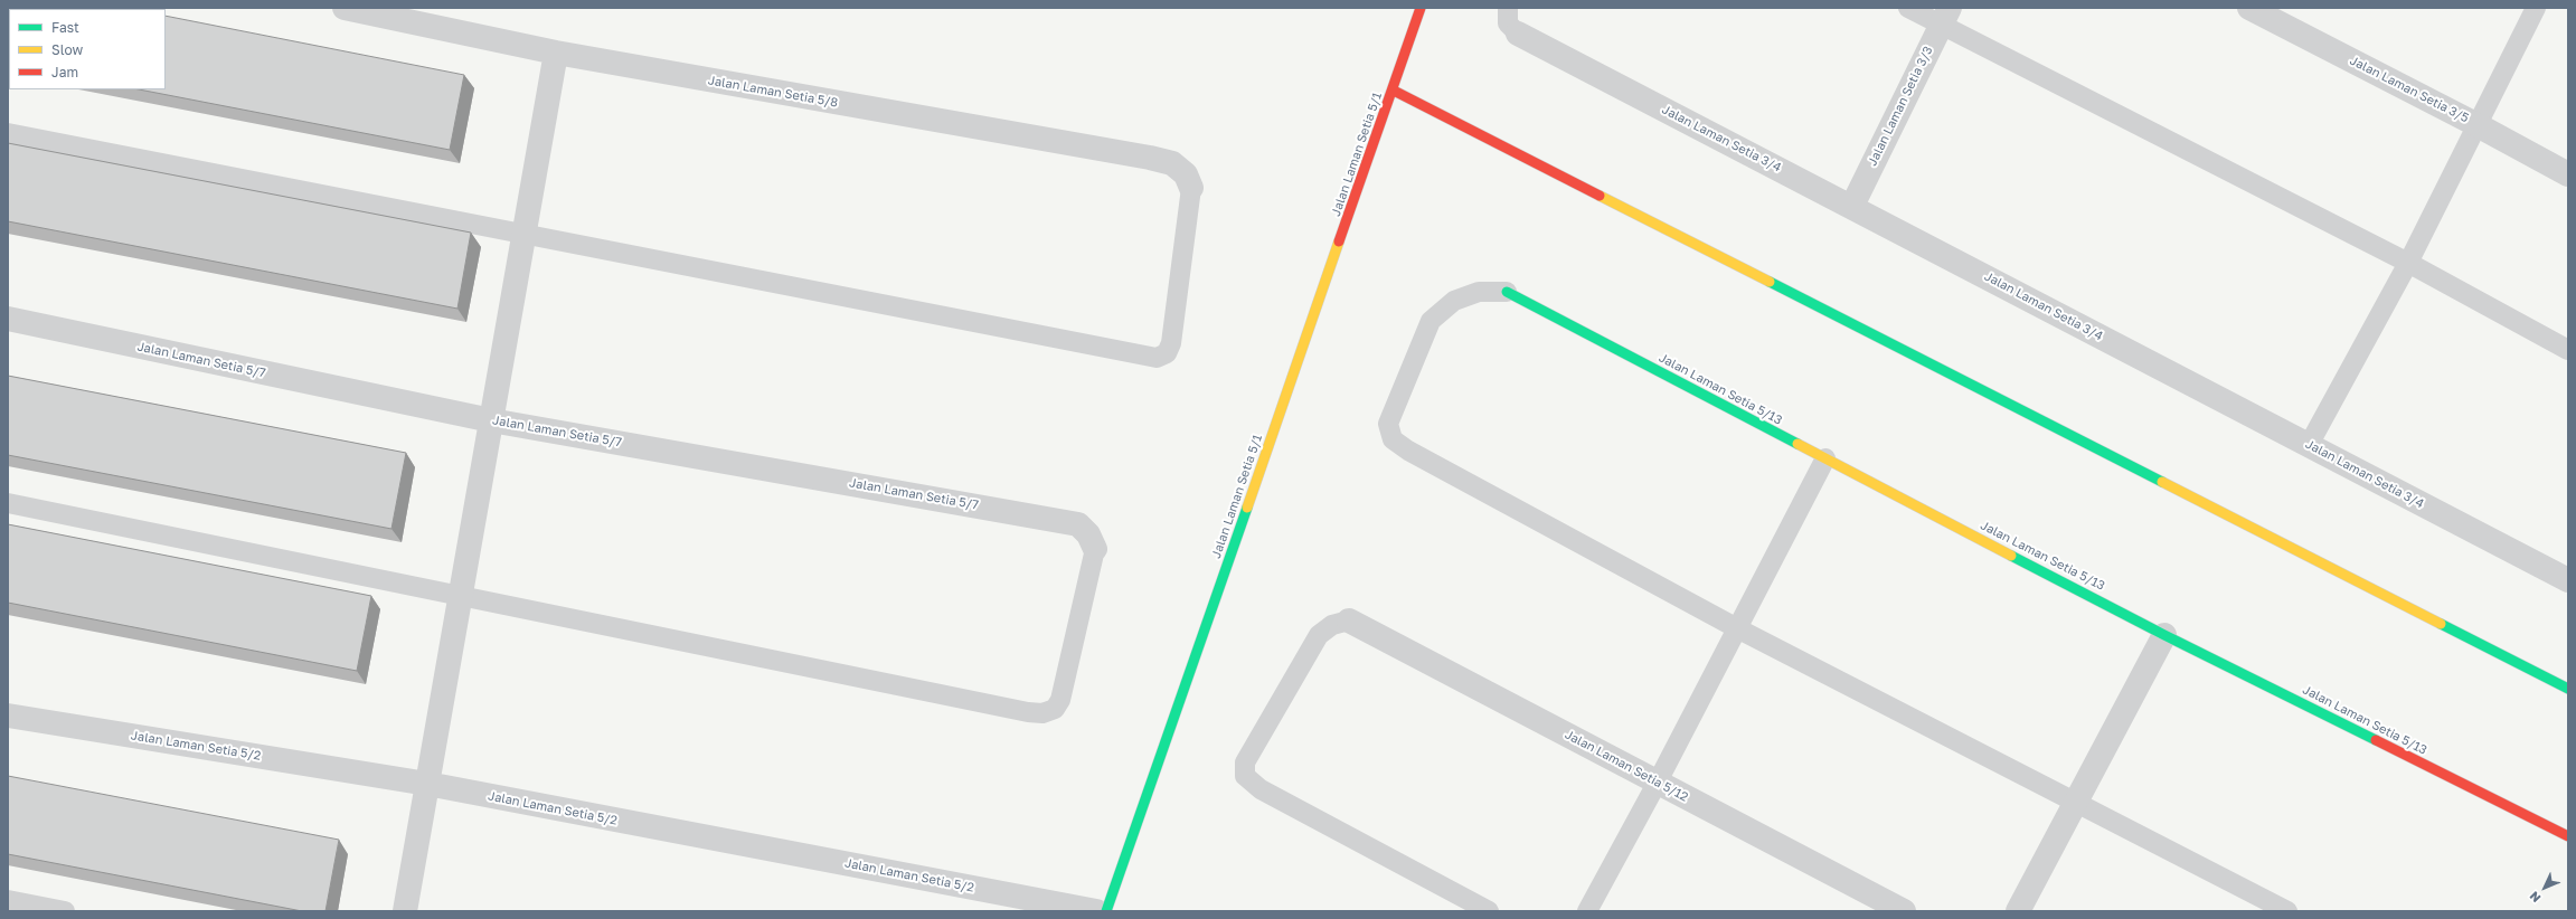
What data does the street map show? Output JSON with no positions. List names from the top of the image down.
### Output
{
  "streets": {
    "street": [
      "Jalan Laman Setia 3/5",
      "Jalan Laman Setia 5/8",
      "Jalan Laman Setia 3/3",
      "Jalan Laman Setia 3/4",
      "Jalan Laman Setia 5/1",
      "Jalan Laman Setia 5/7",
      "Jalan Laman Setia 5/13",
      "Jalan Laman Setia 5/2",
      "Jalan Laman Setia 5/12"
    ]
  },
  "crossings": [
    ["Jalan Laman Setia 3/3", "Jalan Laman Setia 3/4"]
  ],
  "legend": ["Fast", "Slow", "Jam"],
  "north": "bottom left"
}
